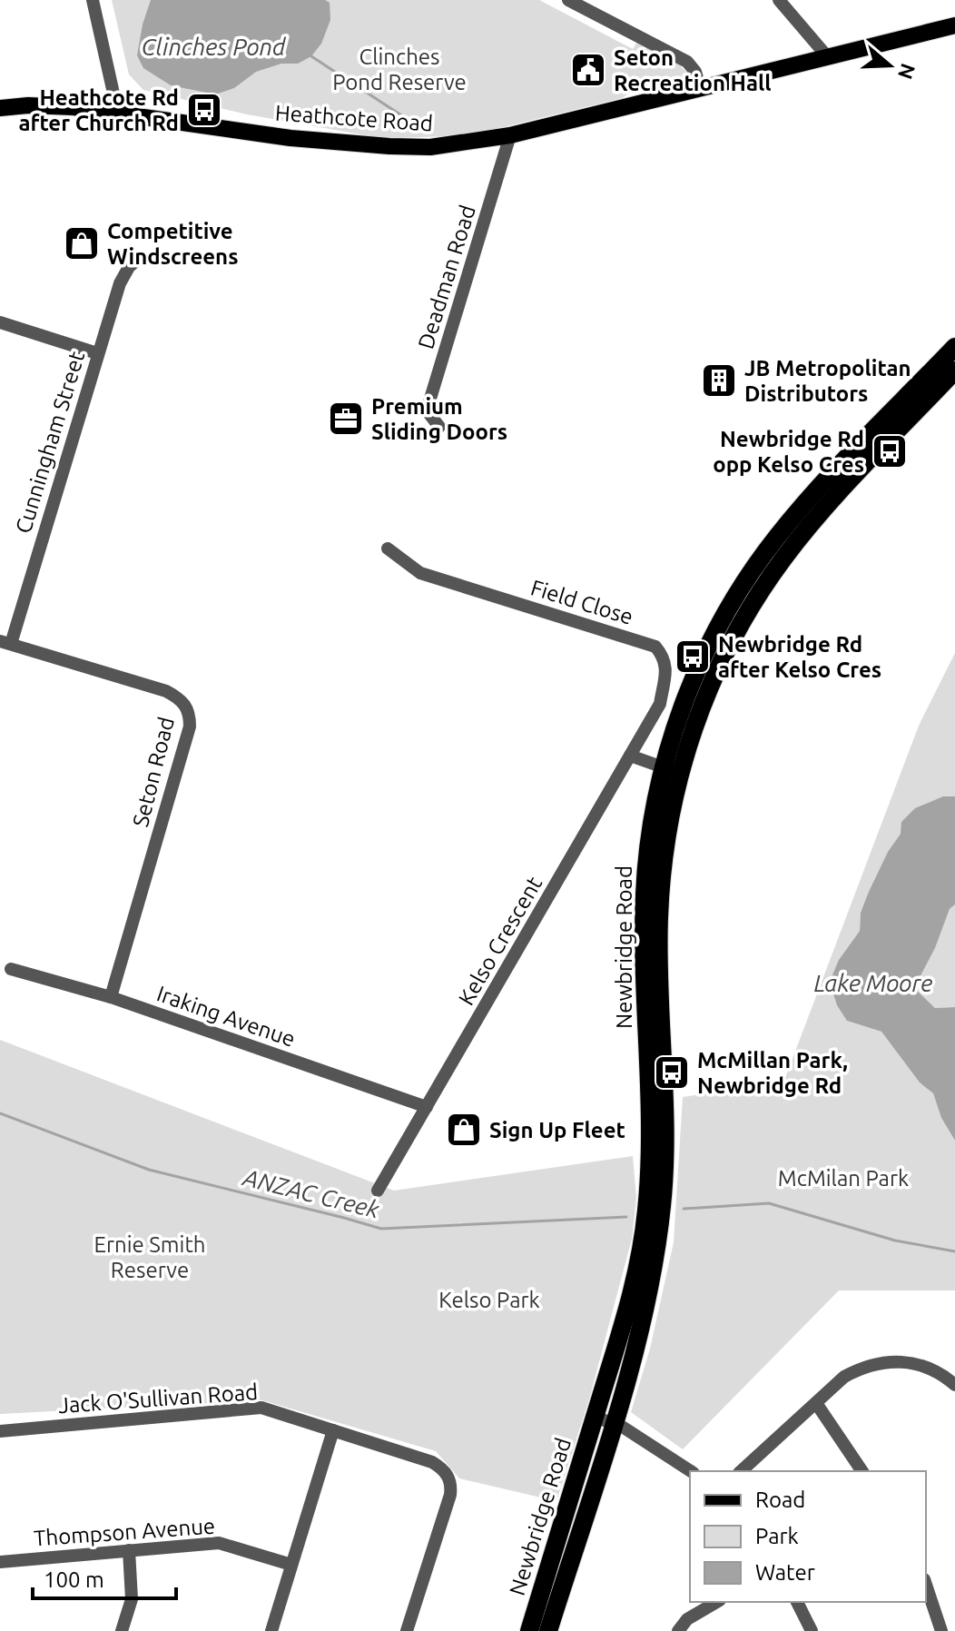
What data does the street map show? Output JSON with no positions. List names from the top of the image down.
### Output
{
  "streets": {
    "highway": ["Newbridge Road"],
    "main road": ["Heathcote Road"],
    "street": [
      "Deadman Road",
      "Cunningham Street",
      "Field Close",
      "Seton Road",
      "Kelso Crescent",
      "Iraking Avenue",
      "Jack O'Sullivan Road",
      "Thompson Avenue"
    ]
  },
  "crossings": [
    ["Heathcote Road", "Deadman Road"],
    ["Cunningham Street", "Seton Road"],
    ["Field Close", "Kelso Crescent"],
    ["Seton Road", "Iraking Avenue"],
    ["Kelso Crescent", "Iraking Avenue"]
  ],
  "water": ["Clinches Pond", "Lake Moore", "ANZAC Creek"],
  "parks": [
    "Clinches Pond Reserve",
    "McMilan Park",
    "Ernie Smith Reserve",
    "Kelso Park"
  ],
  "places": {
    "public building": ["Seton Recreation Hall"],
    "bus stop": [
      "Heathcote Rd after Church Rd",
      "Newbridge Rd opp Kelso Cres",
      "Newbridge Rd after Kelso Cres",
      "McMillan Park, Newbridge Rd"
    ],
    "shop": ["Competitive Windscreens", "Sign Up Fleet"],
    "building": ["JB Metropolitan Distributors"],
    "office": ["Premium Sliding Doors"]
  },
  "legend": ["Road", "Park", "Water"],
  "scale_bar": "100 m",
  "north": "right"
}
